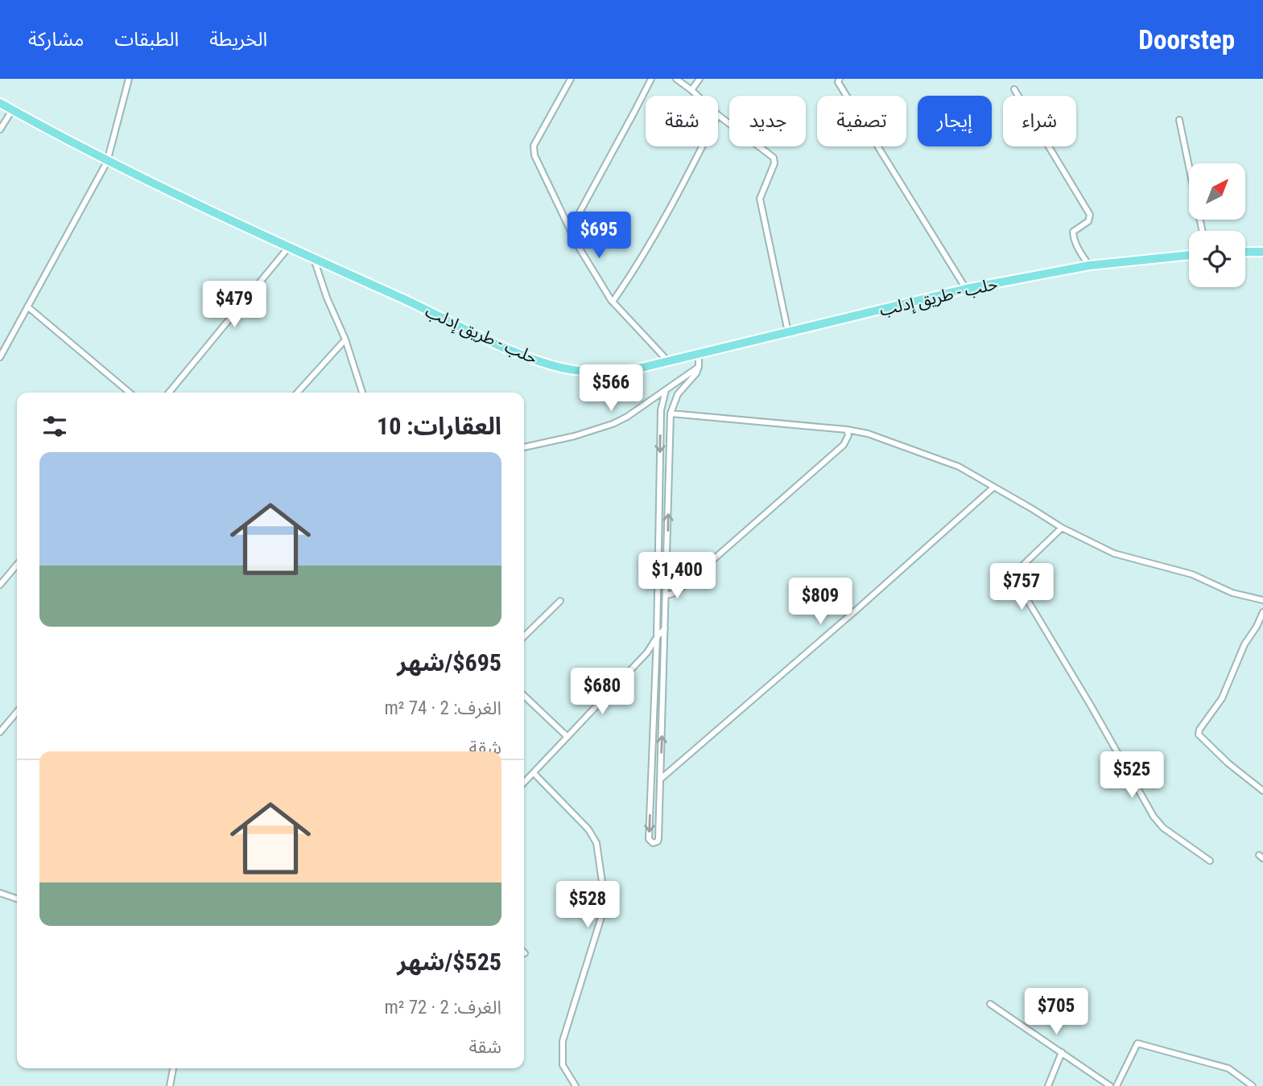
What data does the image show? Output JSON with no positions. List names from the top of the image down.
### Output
{
  "streets": {
    "highway": ["حلب - طريق إدلب"]
  },
  "north": "top right",
  "page": {
    "header": "Doorstep",
    "nav": ["الخريطة", "الطبقات", "مشاركة"],
    "chip": [
      "شراء",
      "إيجار",
      "تصفية",
      "جديد",
      "شقة"
    ],
    "price": [
      "$695",
      "$479",
      "$566",
      "$1,400",
      "$757",
      "$809",
      "$680",
      "$525",
      "$528",
      "$705"
    ],
    "heading": "العقارات: 10",
    "list": [
      {
        "name": "$695/شهر",
        "note": "الغرف: 2 · 74 m² · شقة"
      },
      {
        "name": "$525/شهر",
        "note": "الغرف: 2 · 72 m² · شقة"
      }
    ]
  }
}
